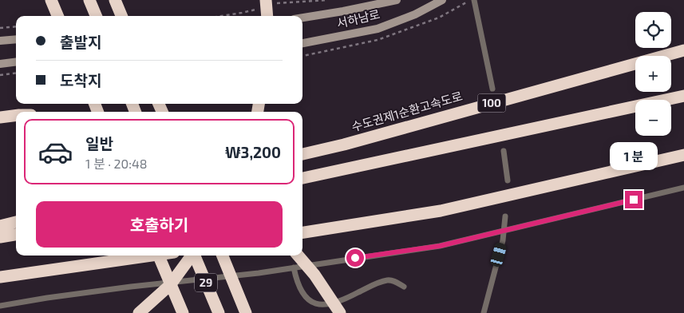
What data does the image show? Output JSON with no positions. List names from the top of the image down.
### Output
{
  "streets": {
    "highway": ["100", "수도권제1순환고속도로", "29"],
    "main road": ["서하남로"]
  },
  "page": {
    "map_buttons": ["+", "−"],
    "banner": ["출발지", "도착지"],
    "list": [
      {
        "name": "일반",
        "note": "1 분 · 20:48",
        "value": "₩3,200"
      }
    ],
    "bubble": "1 분",
    "buttons": "호출하기"
  }
}
